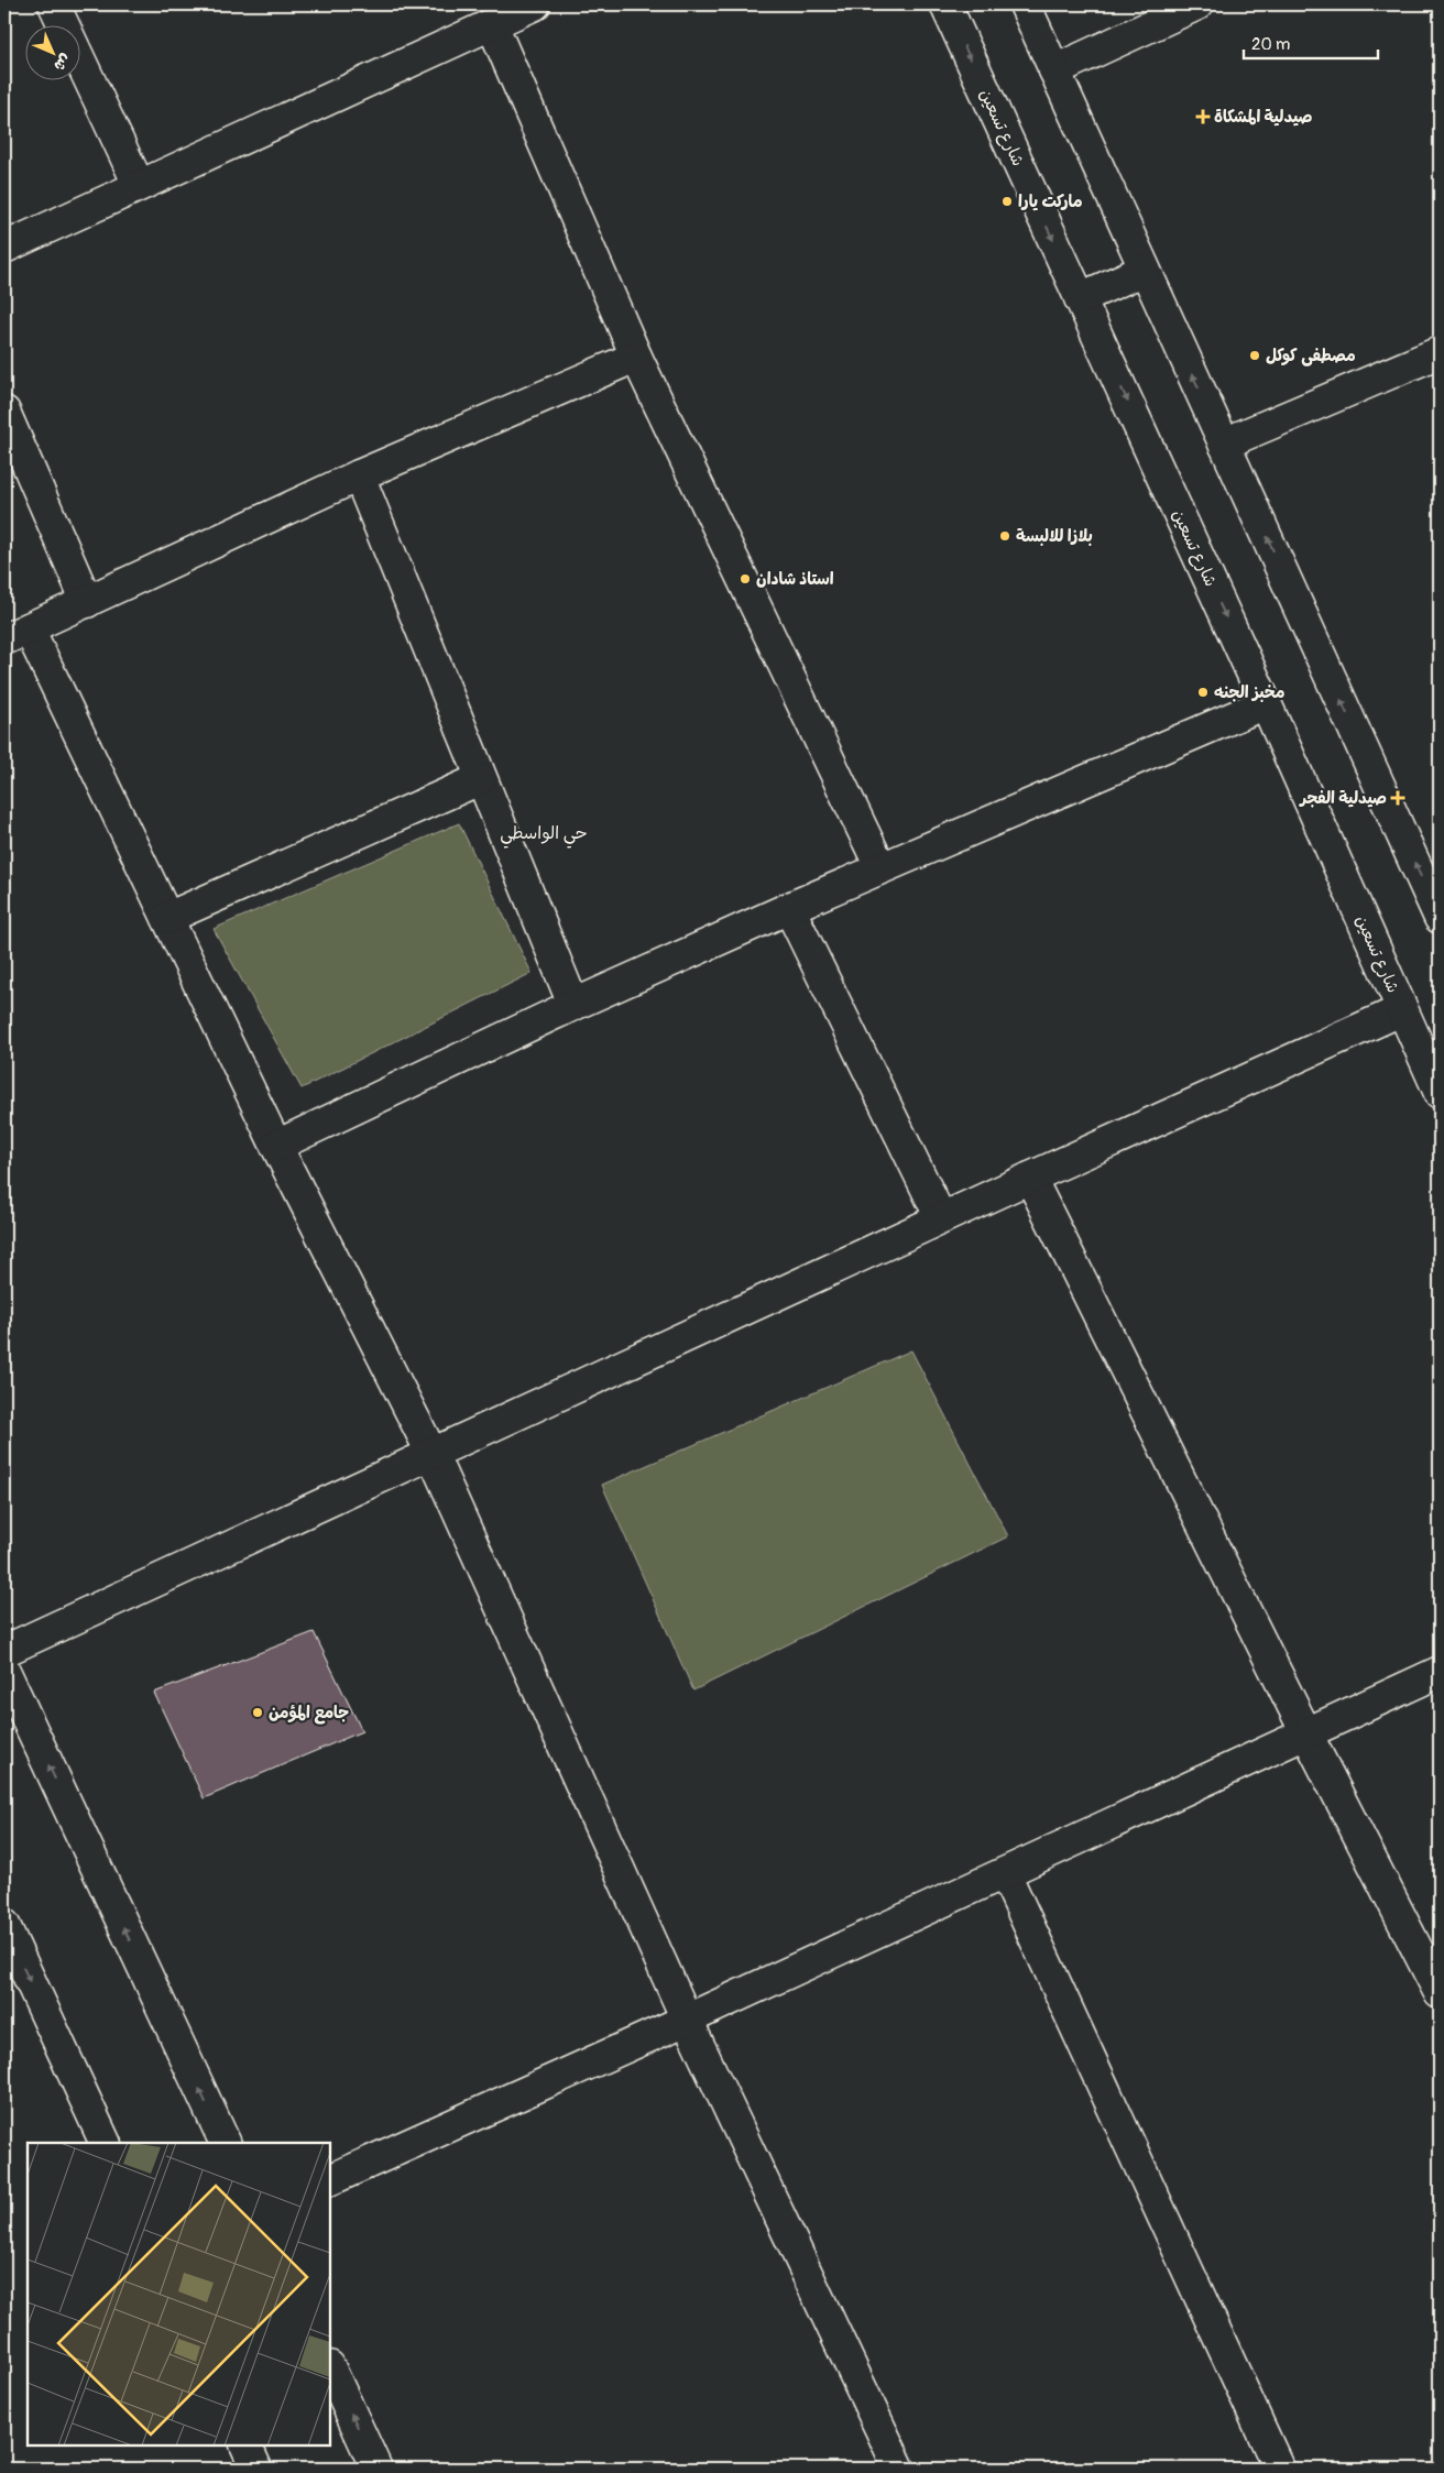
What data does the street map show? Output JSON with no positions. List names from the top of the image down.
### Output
{
  "streets": {
    "street": ["شارع تسعين"]
  },
  "districts": ["حي الواسطي"],
  "places": {
    "health": ["صيدلية المشكاة", "صيدلية الفجر"],
    "other": [
      "ماركت يارا",
      "مصطفى كوكل",
      "بلازا للالبسة",
      "استاذ شادان",
      "مخبز الجنه",
      "جامع المؤمن"
    ]
  },
  "scale_bar": "20 m",
  "north": "bottom right"
}
